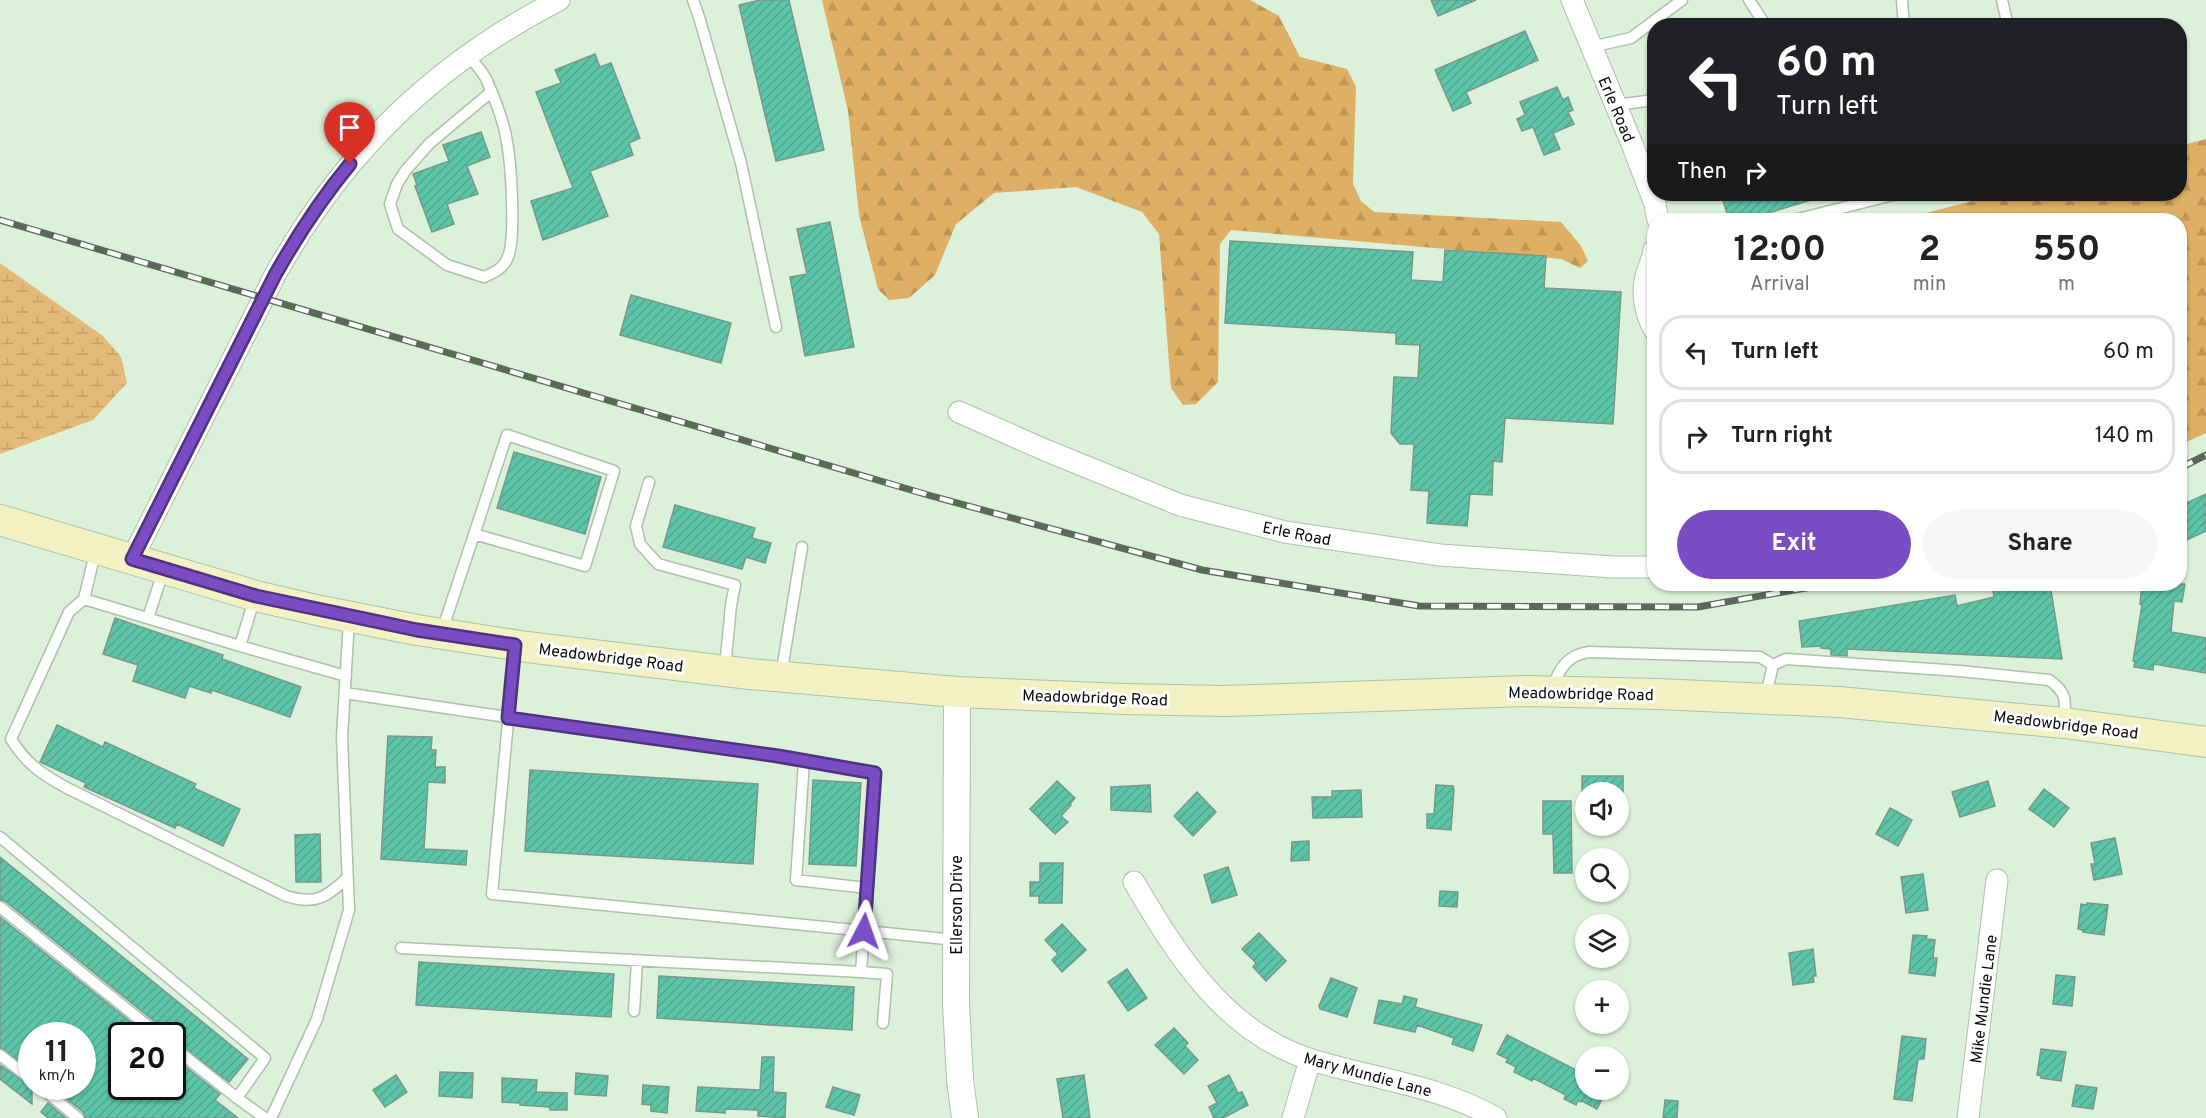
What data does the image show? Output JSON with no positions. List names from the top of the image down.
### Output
{
  "streets": {
    "main road": ["Meadowbridge Road"],
    "street": [
      "Erle Road",
      "Ellerson Drive",
      "Mike Mundie Lane",
      "Mary Mundie Lane"
    ]
  },
  "crossings": [
    ["Meadowbridge Road", "Ellerson Drive"]
  ],
  "page": {
    "turn": ["60 m", "Turn left"],
    "then": "Then",
    "eta": [
      "12:00",
      "Arrival",
      "2",
      "min",
      "550",
      "m"
    ],
    "list": [
      {
        "name": "Turn left",
        "value": "60 m"
      },
      {
        "name": "Turn right",
        "value": "140 m"
      }
    ],
    "buttons": ["Exit", "Share"],
    "map_buttons": ["+", "−"],
    "speed": "11 km/h",
    "limit": "20"
  }
}
